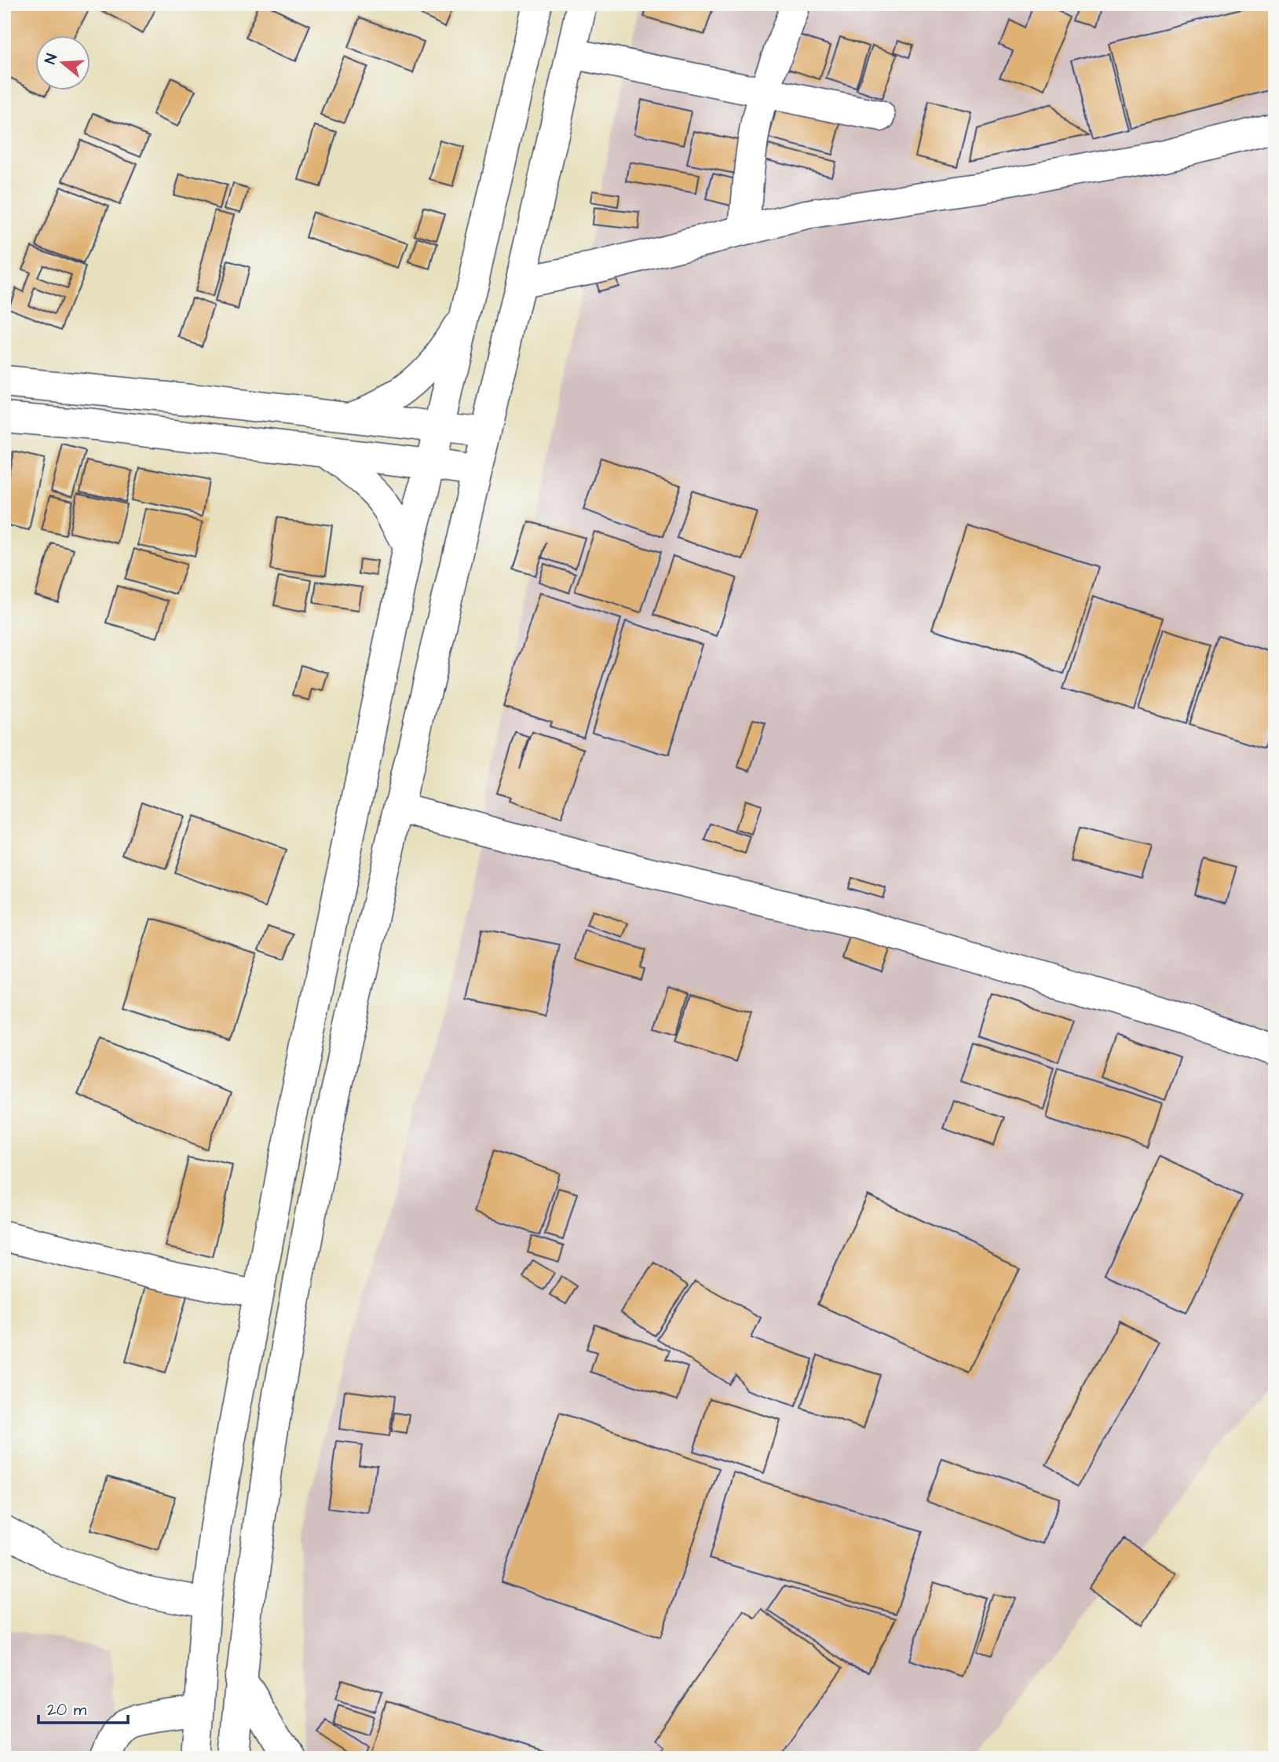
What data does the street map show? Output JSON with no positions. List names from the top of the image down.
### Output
{
  "scale_bar": "20 m",
  "north": "left"
}
